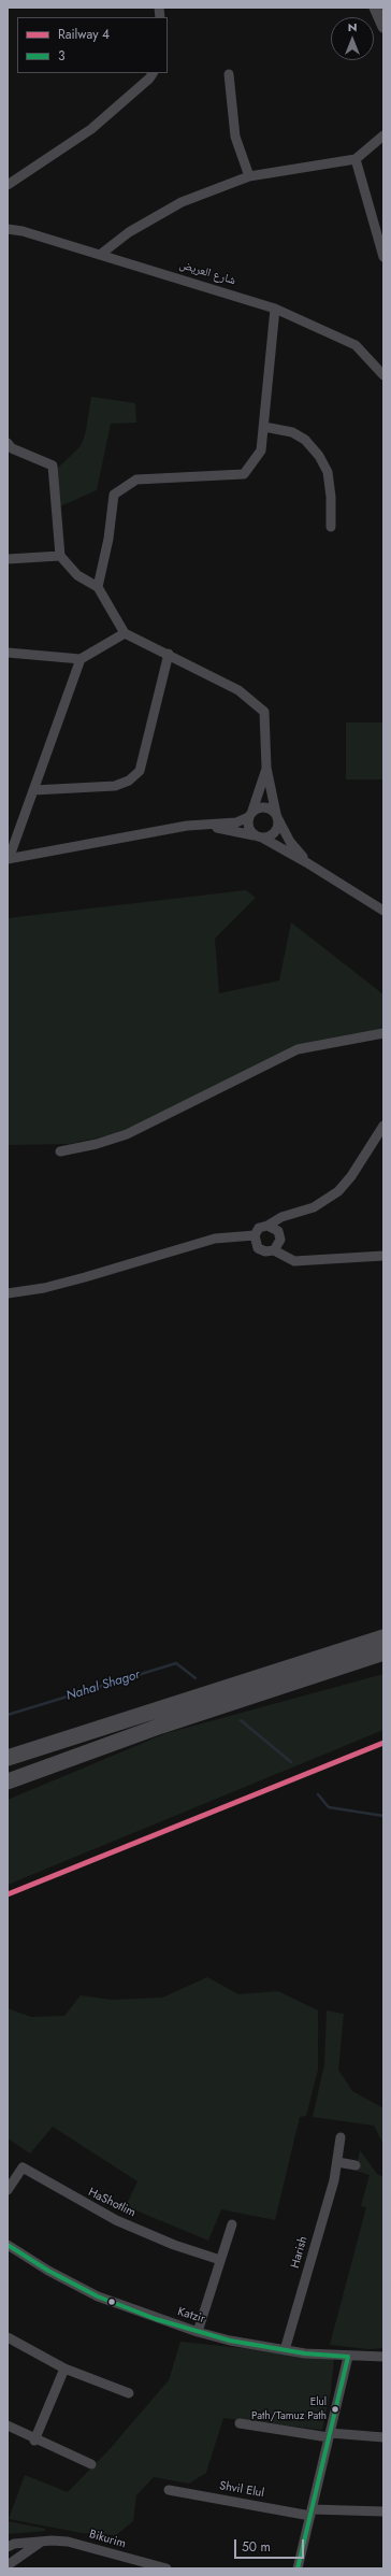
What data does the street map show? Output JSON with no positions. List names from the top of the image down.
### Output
{
  "streets": {
    "street": [
      "شارع العريض",
      "HaShotlim",
      "Harish",
      "Katzir",
      "Shvil Elul",
      "Bikurim"
    ]
  },
  "crossings": [
    ["Harish", "Katzir"]
  ],
  "water": ["Nahal Shagor"],
  "places": ["Elul Path/Tamuz Path"],
  "lines": ["rail line 4", "transit line 3"],
  "legend": ["Railway 4", "3"],
  "scale_bar": "50 m",
  "north": "top"
}
